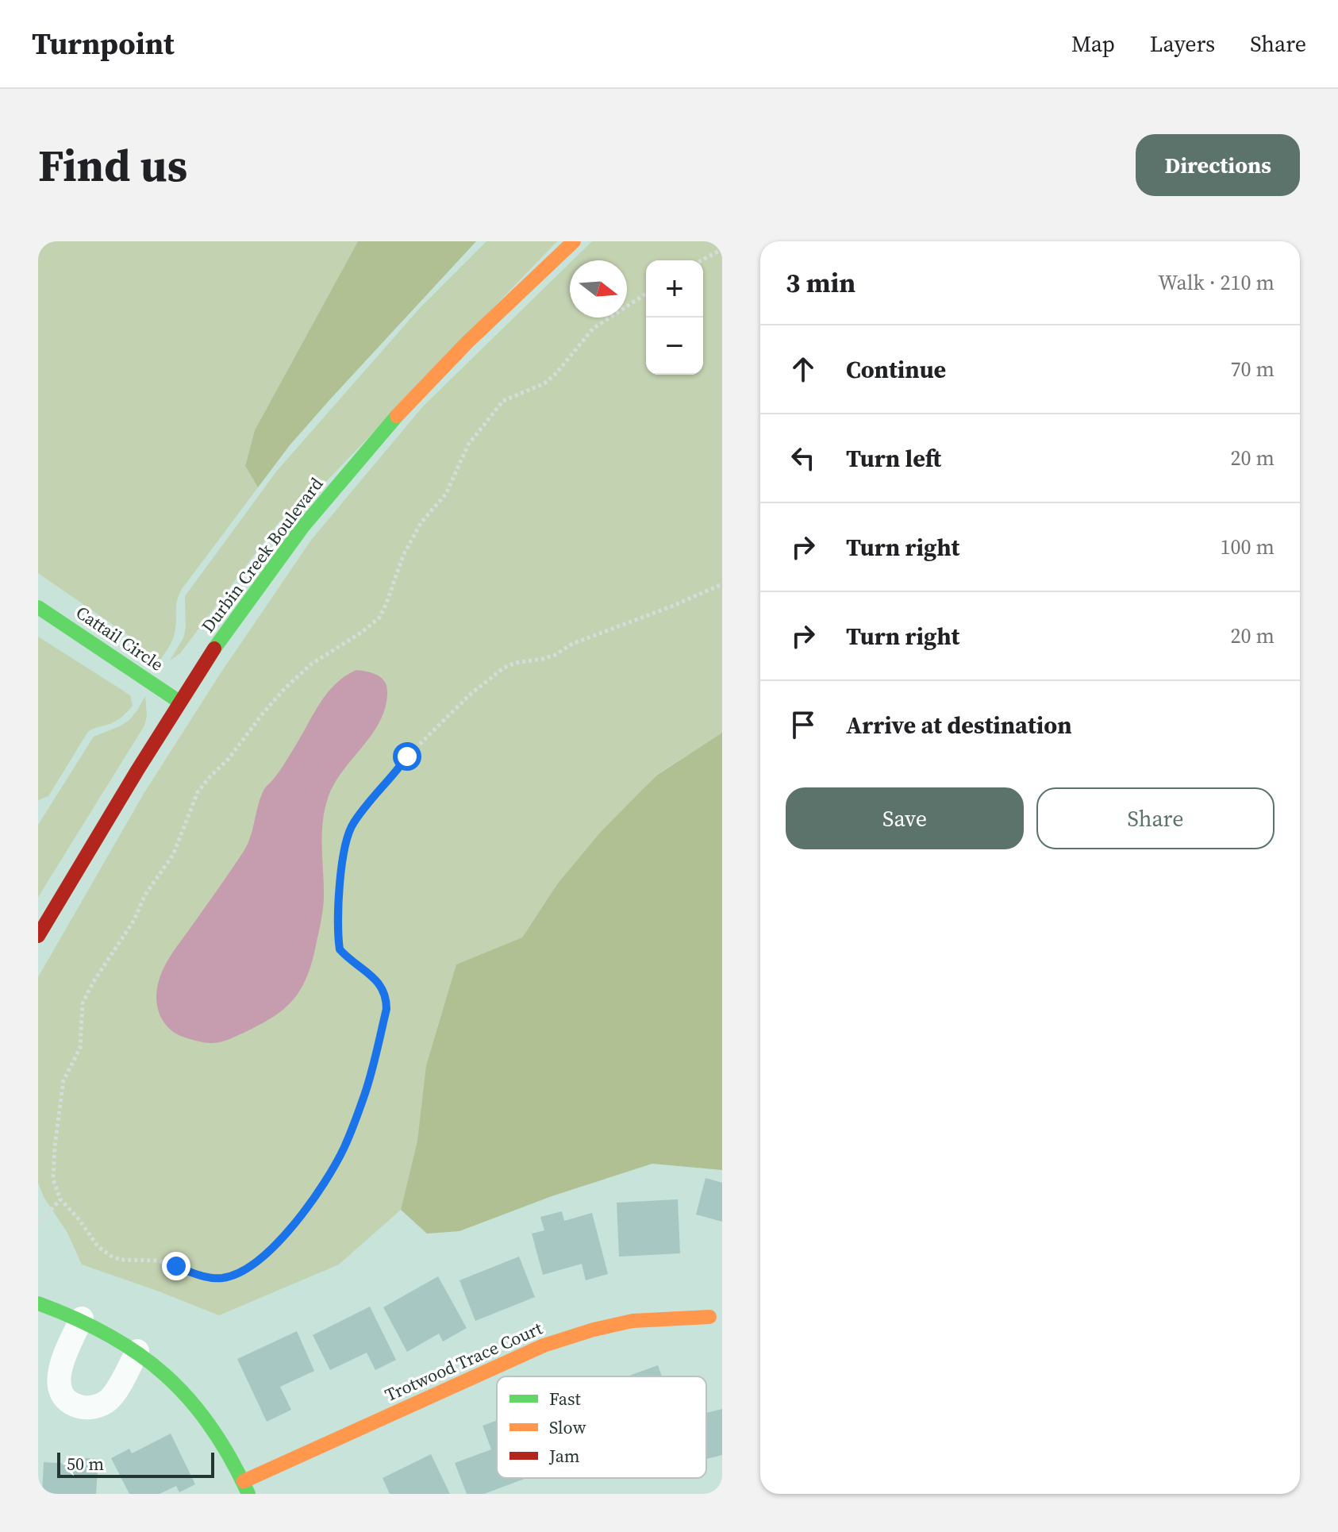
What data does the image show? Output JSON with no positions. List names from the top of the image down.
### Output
{
  "streets": {
    "street": ["Durbin Creek Boulevard", "Cattail Circle", "Trotwood Trace Court"]
  },
  "crossings": [
    ["Durbin Creek Boulevard", "Cattail Circle"]
  ],
  "legend": ["Fast", "Slow", "Jam"],
  "scale_bar": "50 m",
  "north": "right",
  "page": {
    "header": "Turnpoint",
    "nav": ["Map", "Layers", "Share"],
    "buttons": [
      "Directions",
      ["Save", "Share"]
    ],
    "title": "Find us",
    "heading": ["3 min", "Walk · 210 m"],
    "map_buttons": ["+", "−"],
    "list": [
      ["Continue", "70 m"],
      ["Turn left", "20 m"],
      ["Turn right", "100 m"],
      ["Turn right", "20 m"],
      "Arrive at destination"
    ],
    "scale": "50 m"
  }
}
